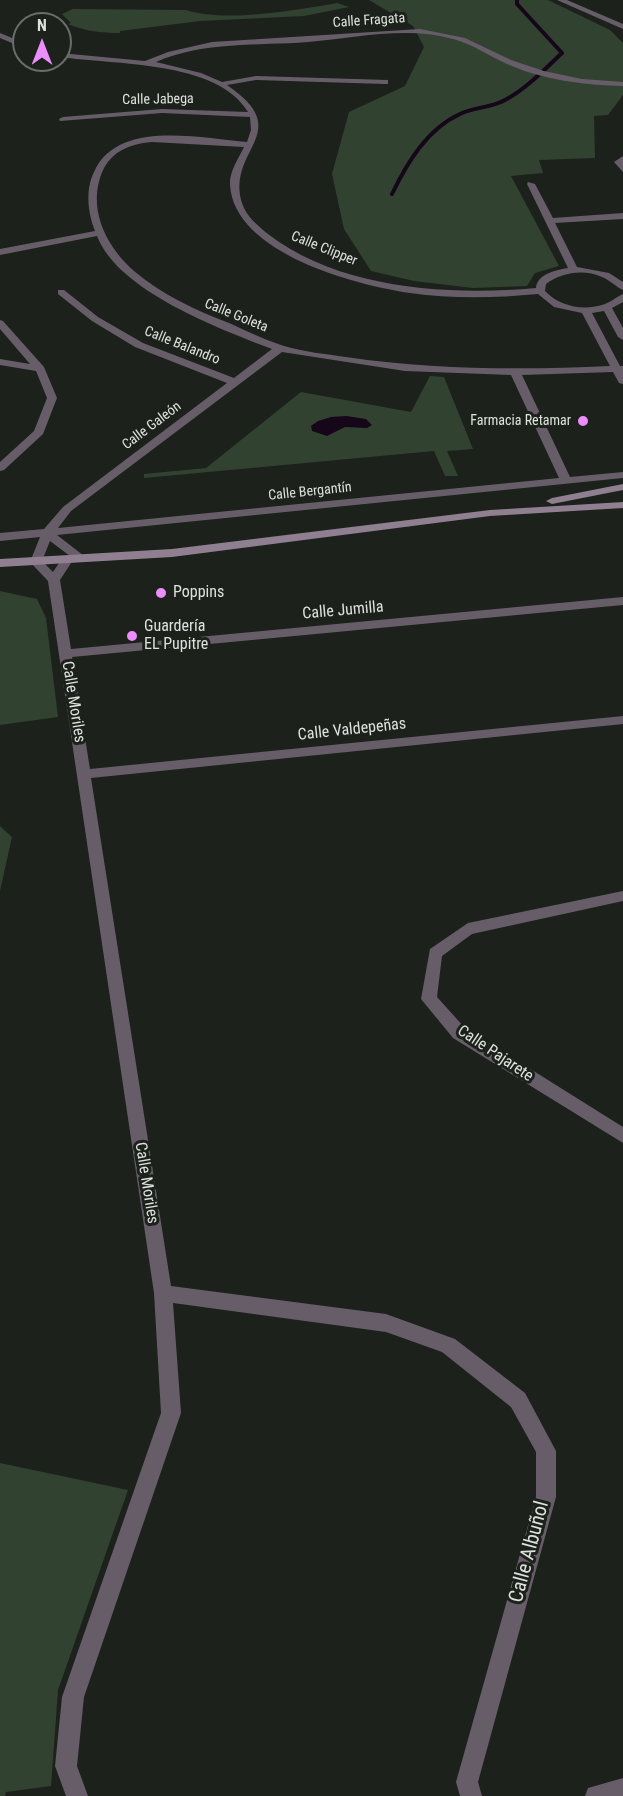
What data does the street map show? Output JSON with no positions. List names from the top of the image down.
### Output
{
  "streets": {
    "street": [
      "Calle Fragata",
      "Calle Jabega",
      "Calle Clipper",
      "Calle Goleta",
      "Calle Balandro",
      "Calle Galeón",
      "Calle Bergantín",
      "Calle Jumilla",
      "Calle Moriles",
      "Calle Valdepeñas",
      "Calle Pajarete",
      "Calle Albuñol"
    ]
  },
  "crossings": [
    ["Calle Jabega", "Calle Clipper"],
    ["Calle Clipper", "Calle Goleta"],
    ["Calle Goleta", "Calle Galeón"],
    ["Calle Balandro", "Calle Galeón"],
    ["Calle Galeón", "Calle Bergantín"],
    ["Calle Jumilla", "Calle Moriles"],
    ["Calle Moriles", "Calle Valdepeñas"],
    ["Calle Moriles", "Calle Albuñol"]
  ],
  "places": ["Farmacia Retamar", "Poppins", "Guardería EL Pupitre"],
  "north": "top"
}
